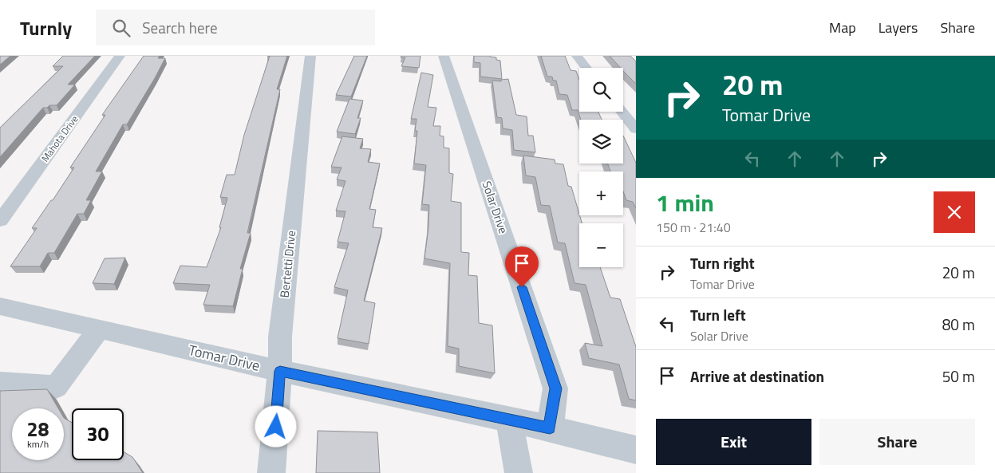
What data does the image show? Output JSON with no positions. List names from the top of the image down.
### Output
{
  "streets": {
    "street": [
      "Mahota Drive",
      "Solar Drive",
      "Bertetti Drive",
      "Tomar Drive"
    ]
  },
  "crossings": [
    ["Solar Drive", "Tomar Drive"],
    ["Bertetti Drive", "Tomar Drive"]
  ],
  "page": {
    "header": "Turnly",
    "search": "Search here",
    "nav": ["Map", "Layers", "Share"],
    "turn": ["20 m", "Tomar Drive"],
    "map_buttons": ["+", "−"],
    "heading": ["1 min", "150 m · 21:40"],
    "list": [
      {
        "name": "Turn right",
        "note": "Tomar Drive",
        "value": "20 m"
      },
      {
        "name": "Turn left",
        "note": "Solar Drive",
        "value": "80 m"
      },
      {
        "name": "Arrive at destination",
        "value": "50 m"
      }
    ],
    "speed": "28 km/h",
    "limit": "30",
    "buttons": ["Exit", "Share"]
  }
}
